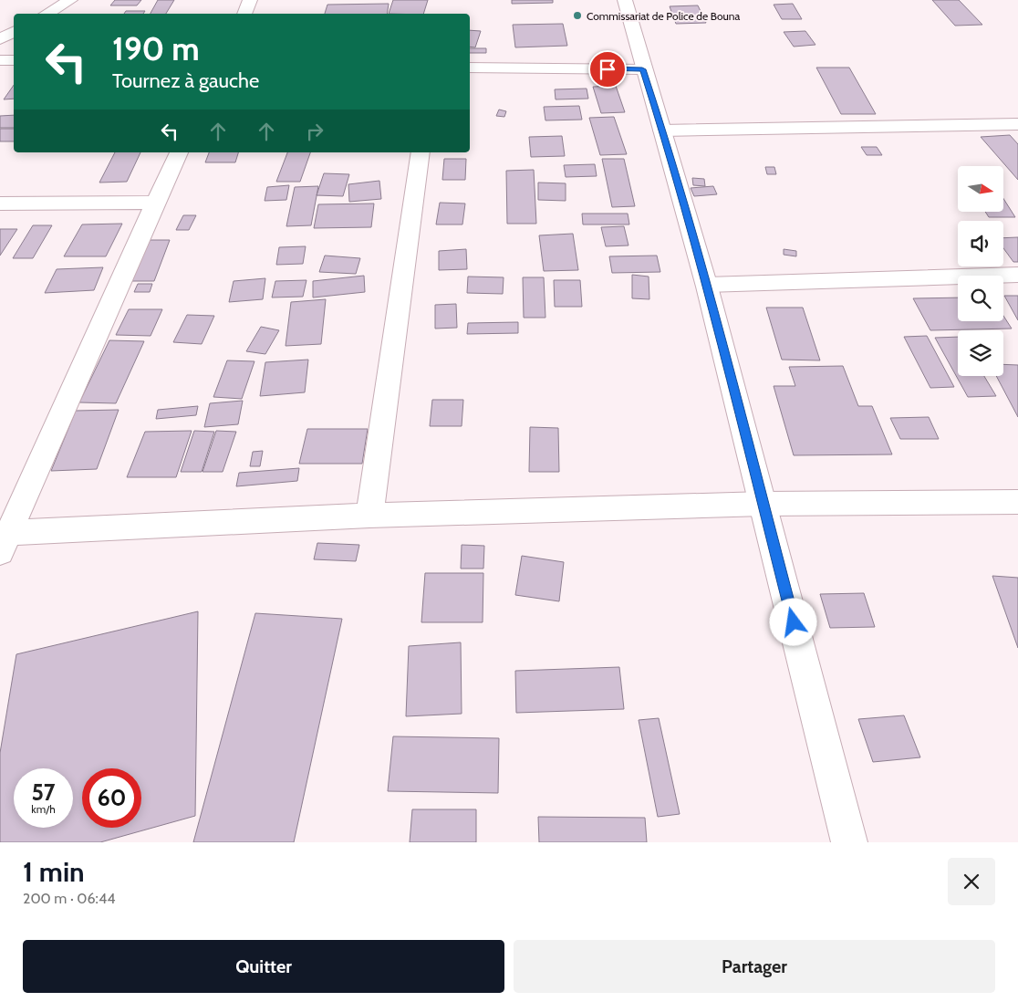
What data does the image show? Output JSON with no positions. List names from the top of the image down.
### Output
{
  "places": ["Commissariat de Police de Bouna"],
  "north": "right",
  "page": {
    "turn": ["190 m", "Tournez à gauche"],
    "speed": "57 km/h",
    "limit": "60",
    "heading": ["1 min", "200 m · 06:44"],
    "buttons": ["Quitter", "Partager"]
  }
}
